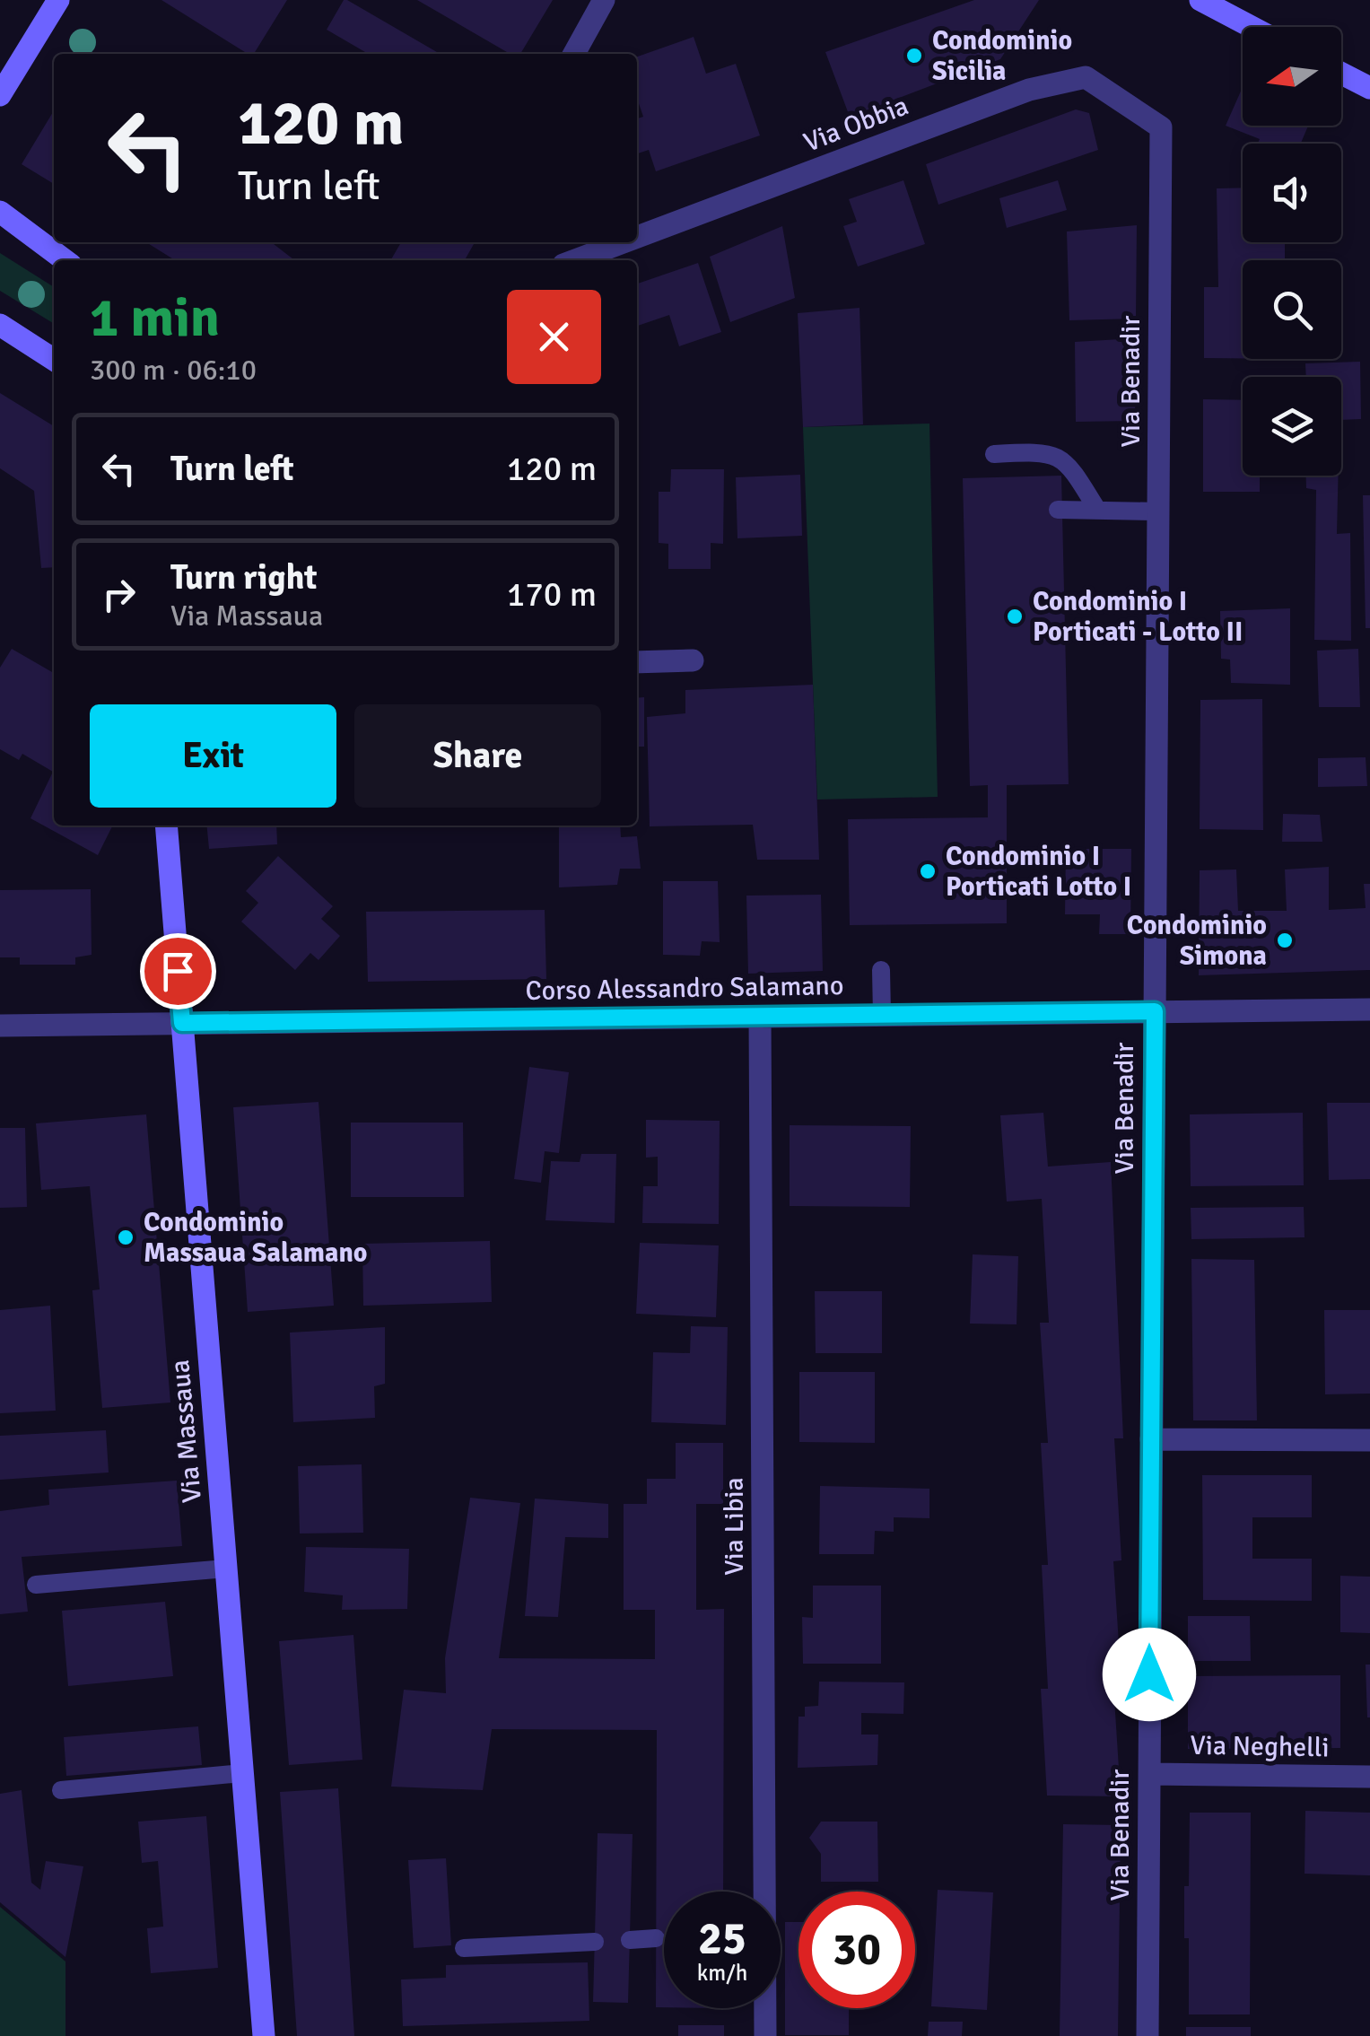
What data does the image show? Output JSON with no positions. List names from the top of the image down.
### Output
{
  "streets": {
    "street": [
      "Via Obbia",
      "Via Benadir",
      "Corso Alessandro Salamano",
      "Via Massaua",
      "Via Libia",
      "Via Neghelli"
    ]
  },
  "crossings": [
    ["Via Obbia", "Via Benadir"],
    ["Via Benadir", "Corso Alessandro Salamano"],
    ["Via Benadir", "Via Neghelli"],
    ["Corso Alessandro Salamano", "Via Massaua"],
    ["Corso Alessandro Salamano", "Via Libia"]
  ],
  "places": [
    "Condominio Sicilia",
    "Condominio I Porticati - Lotto II",
    "Condominio I Porticati Lotto I",
    "Condominio Simona",
    "Condominio Massaua Salamano"
  ],
  "north": "left",
  "page": {
    "turn": ["120 m", "Turn left"],
    "heading": ["1 min", "300 m · 06:10"],
    "list": [
      {
        "name": "Turn left",
        "value": "120 m"
      },
      {
        "name": "Turn right",
        "note": "Via Massaua",
        "value": "170 m"
      }
    ],
    "buttons": ["Exit", "Share"],
    "speed": "25 km/h",
    "limit": "30"
  }
}
